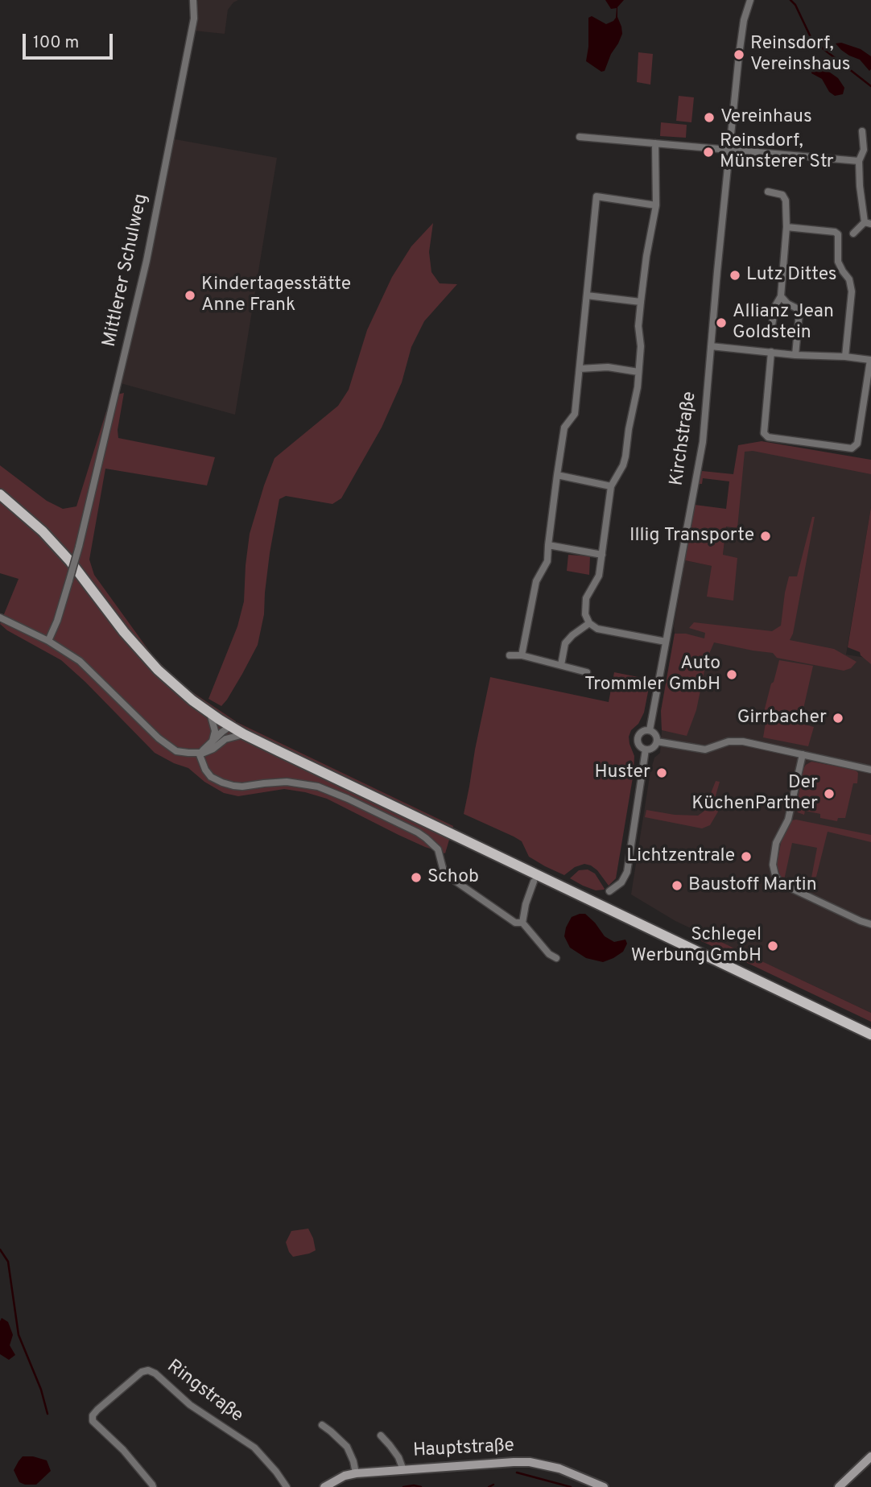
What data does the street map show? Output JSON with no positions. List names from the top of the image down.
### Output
{
  "streets": {
    "main road": ["Hauptstraße"],
    "street": ["Mittlerer Schulweg", "Kirchstraße", "Ringstraße"]
  },
  "places": [
    "Reinsdorf, Vereinshaus",
    "Vereinhaus",
    "Reinsdorf, Münsterer Str",
    "Lutz Dittes",
    "Kindertagesstätte Anne Frank",
    "Allianz Jean Goldstein",
    "Illig Transporte",
    "Auto Trommler GmbH",
    "Girrbacher",
    "Huster",
    "Der KüchenPartner",
    "Lichtzentrale",
    "Schob",
    "Baustoff Martin",
    "Schlegel Werbung GmbH"
  ],
  "scale_bar": "100 m"
}
